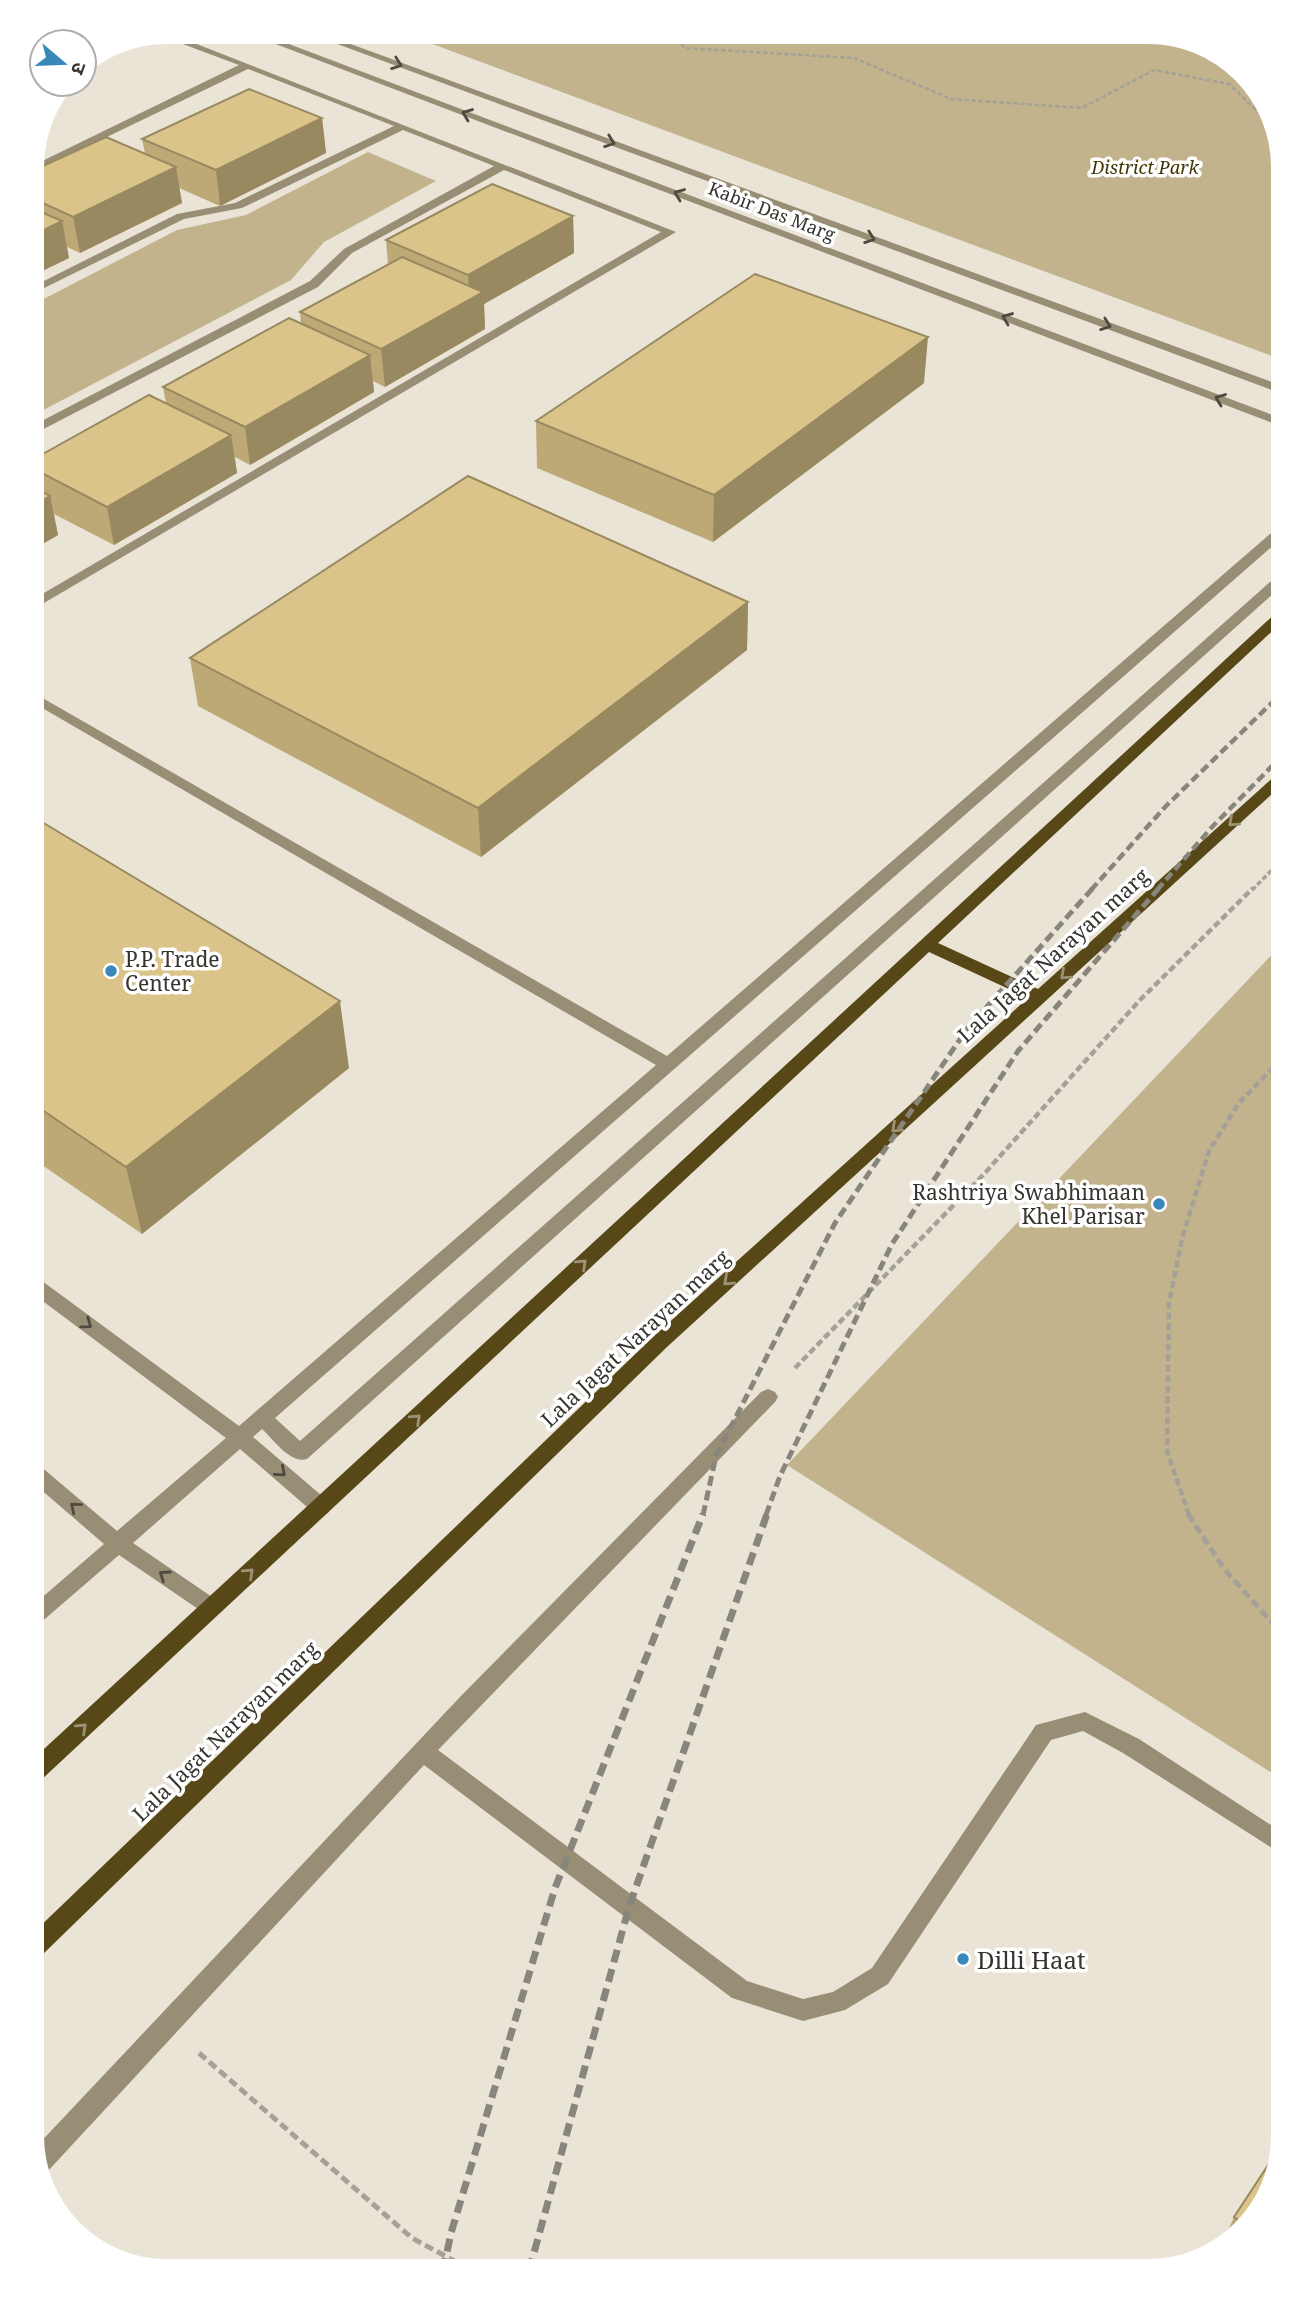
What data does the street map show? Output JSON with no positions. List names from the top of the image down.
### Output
{
  "streets": {
    "main road": ["Lala Jagat Narayan marg"],
    "street": ["Kabir Das Marg"]
  },
  "parks": ["District Park"],
  "places": ["P.P. Trade Center", "Rashtriya Swabhimaan Khel Parisar", "Dilli Haat"],
  "north": "right"
}
